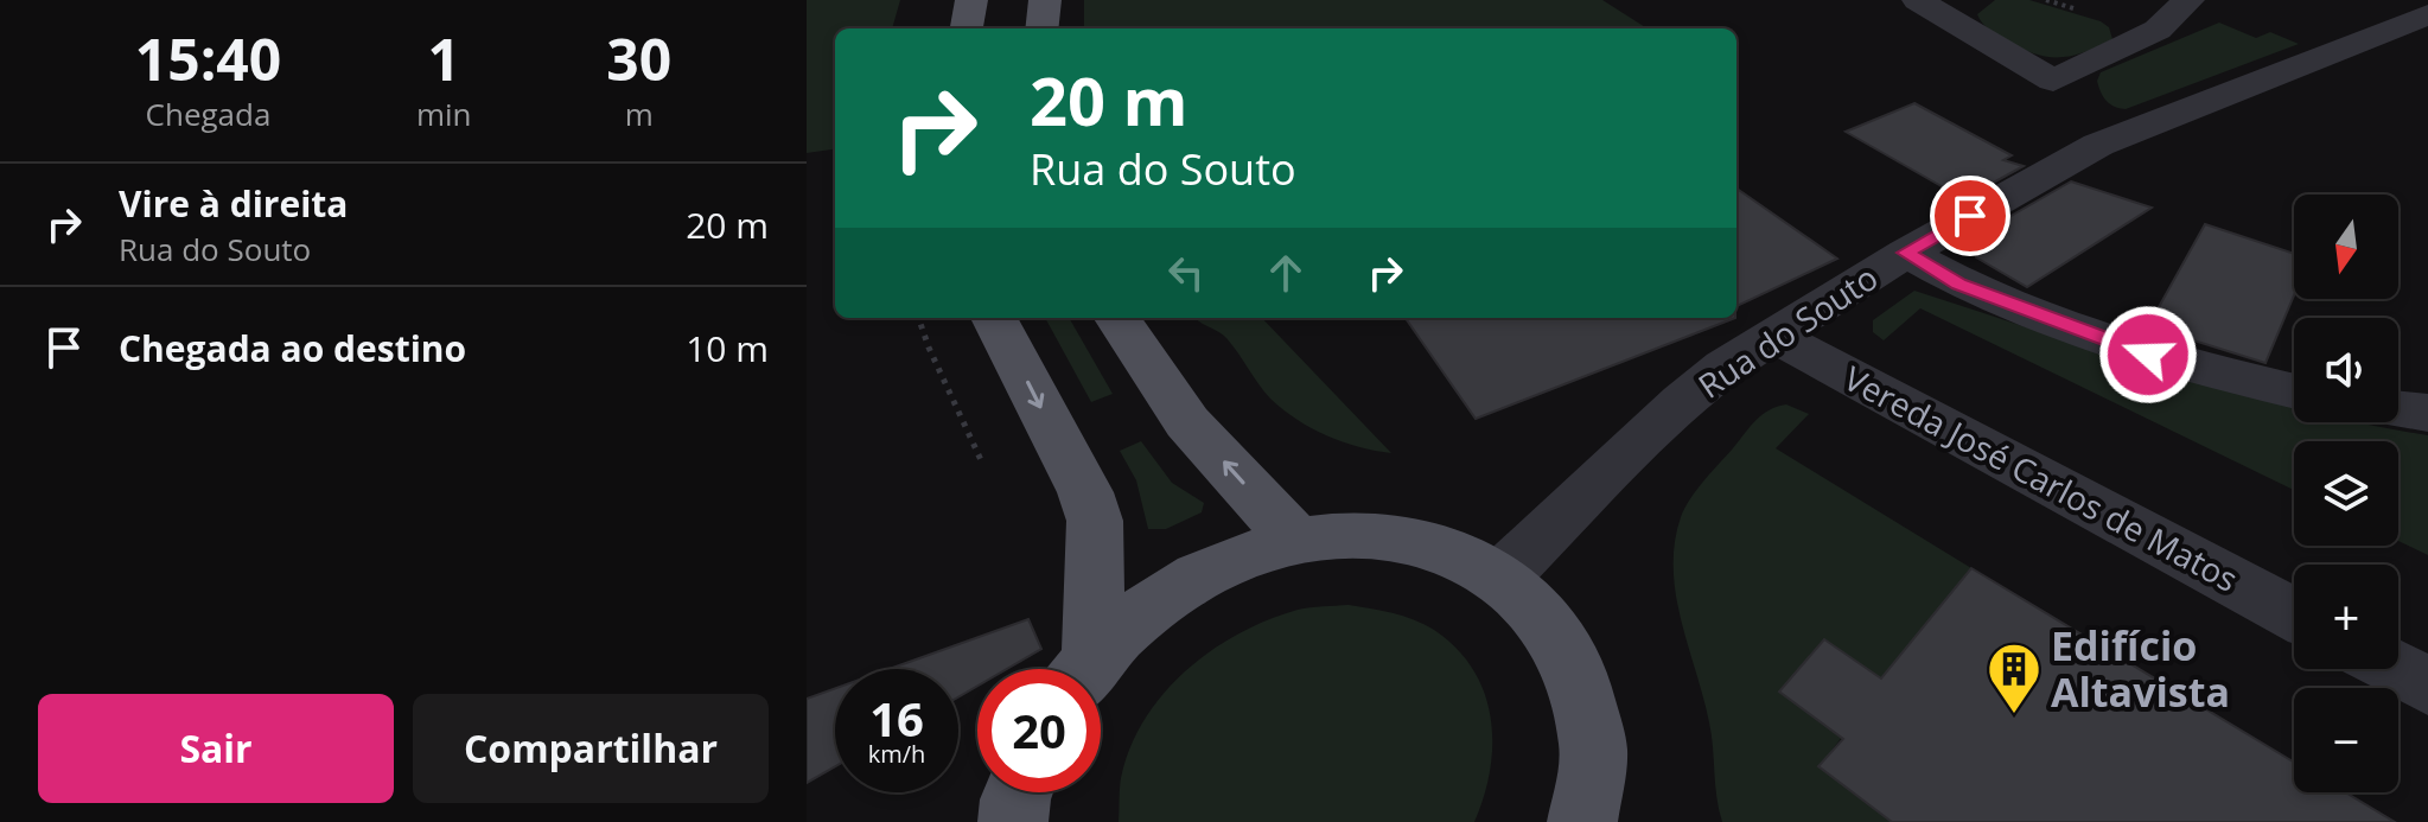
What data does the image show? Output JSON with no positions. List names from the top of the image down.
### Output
{
  "streets": {
    "street": ["Rua do Souto", "Vereda José Carlos de Matos"]
  },
  "crossings": [
    ["Rua do Souto", "Vereda José Carlos de Matos"]
  ],
  "places": {
    "building": ["Edifício Altavista"]
  },
  "north": "bottom",
  "page": {
    "eta": [
      "15:40",
      "Chegada",
      "1",
      "min",
      "30",
      "m"
    ],
    "turn": ["20 m", "Rua do Souto"],
    "list": [
      {
        "name": "Vire à direita",
        "note": "Rua do Souto",
        "value": "20 m"
      },
      {
        "name": "Chegada ao destino",
        "value": "10 m"
      }
    ],
    "map_buttons": ["+", "−"],
    "speed": "16 km/h",
    "limit": "20",
    "buttons": ["Sair", "Compartilhar"]
  }
}
